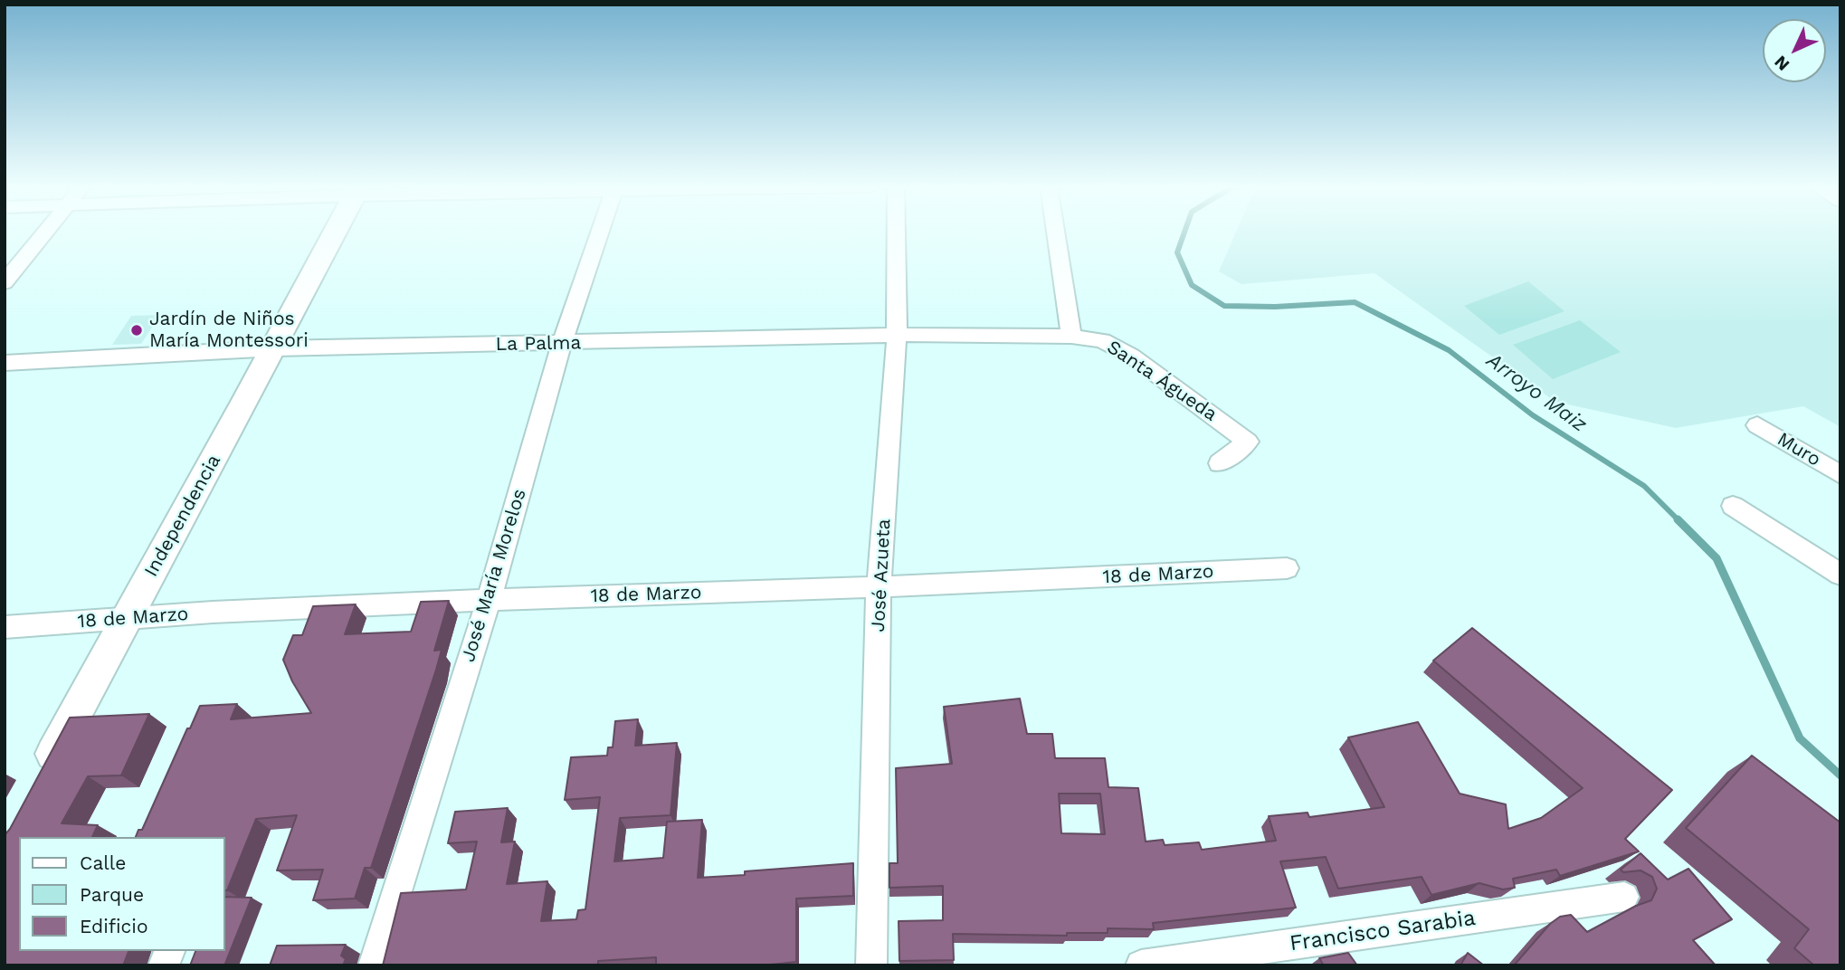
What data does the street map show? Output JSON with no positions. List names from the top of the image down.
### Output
{
  "streets": {
    "main road": ["Independencia"],
    "street": [
      "La Palma",
      "Santa Águeda",
      "Muro",
      "18 de Marzo",
      "José María Morelos",
      "José Azueta",
      "Francisco Sarabia"
    ]
  },
  "crossings": [
    ["La Palma", "Santa Águeda"],
    ["La Palma", "Independencia"],
    ["La Palma", "José María Morelos"],
    ["La Palma", "José Azueta"],
    ["Independencia", "18 de Marzo"],
    ["18 de Marzo", "José María Morelos"],
    ["18 de Marzo", "José Azueta"]
  ],
  "water": ["Arroyo Maiz"],
  "places": ["Jardín de Niños María Montessori"],
  "legend": ["Calle", "Parque", "Edificio"],
  "north": "bottom left"
}
